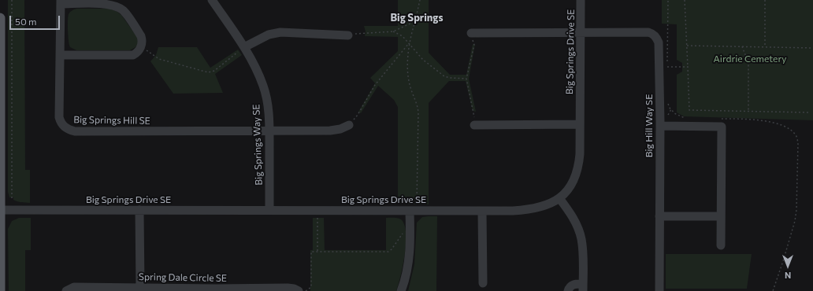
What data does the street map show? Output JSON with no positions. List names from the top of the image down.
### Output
{
  "streets": {
    "street": [
      "Big Springs Drive SE",
      "Big Springs Hill SE",
      "Big Hill Way SE",
      "Big Springs Way SE",
      "Spring Dale Circle SE"
    ]
  },
  "crossings": [
    ["Big Springs Drive SE", "Big Hill Way SE"],
    ["Big Springs Drive SE", "Big Springs Way SE"],
    ["Big Springs Hill SE", "Big Springs Way SE"]
  ],
  "districts": ["Big Springs"],
  "parks": ["Airdrie Cemetery"],
  "scale_bar": "50 m",
  "north": "bottom"
}
